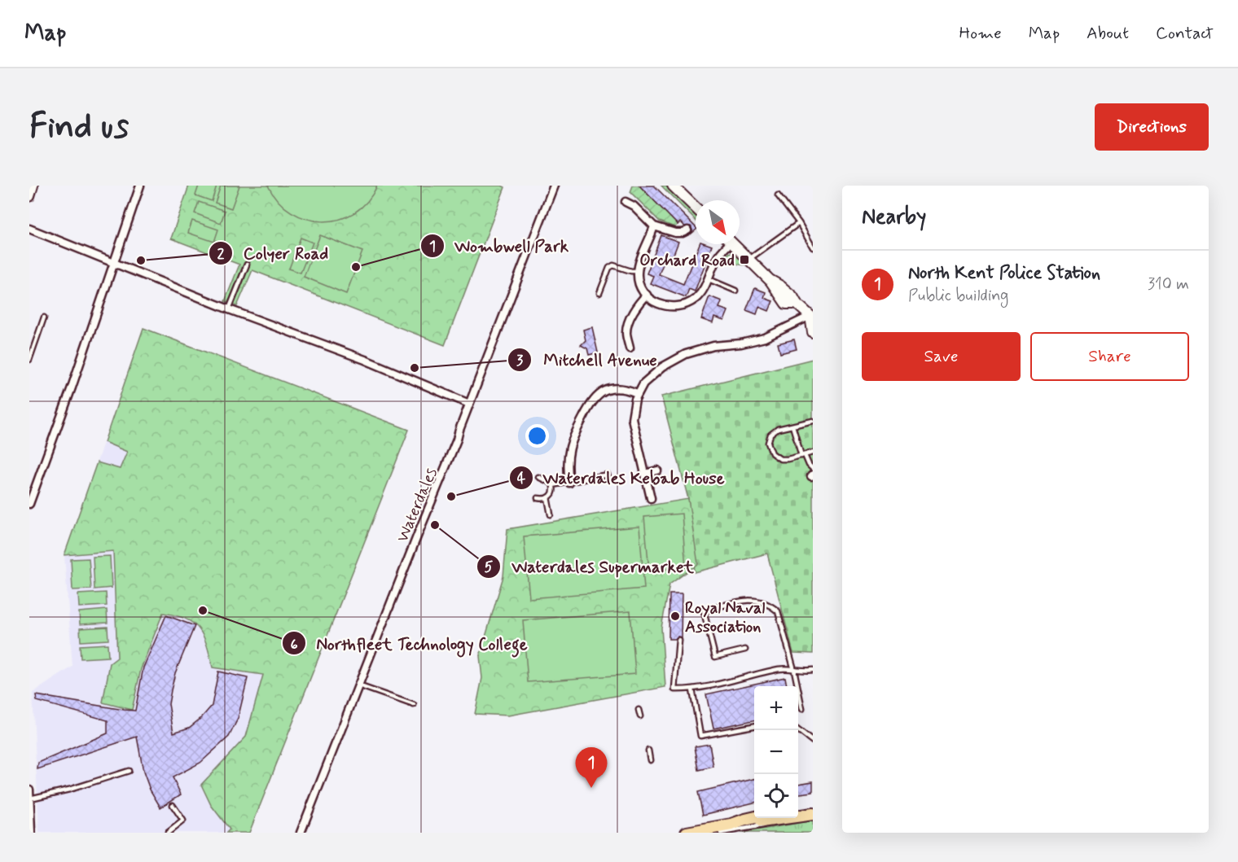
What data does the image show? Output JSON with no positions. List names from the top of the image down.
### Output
{
  "streets": {
    "street": ["Waterdales"]
  },
  "places": {
    "transit": ["Orchard Road"],
    "other": [
      "Colyer Road",
      "Wombwell Park",
      "Mitchell Avenue",
      "Waterdales Kebab House",
      "Waterdales Supermarket",
      "Northfleet Technology College",
      "Royal Naval Association"
    ]
  },
  "north": "bottom right",
  "page": {
    "header": "Map",
    "nav": [
      "Home",
      "Map",
      "About",
      "Contact"
    ],
    "buttons": [
      "Directions",
      ["Save", "Share"]
    ],
    "title": "Find us",
    "heading": "Nearby",
    "list": [
      {
        "mark": "1",
        "name": "North Kent Police Station",
        "note": "Public building",
        "value": "310 m"
      }
    ],
    "map_buttons": ["+", "−"],
    "pins": "1"
  }
}
